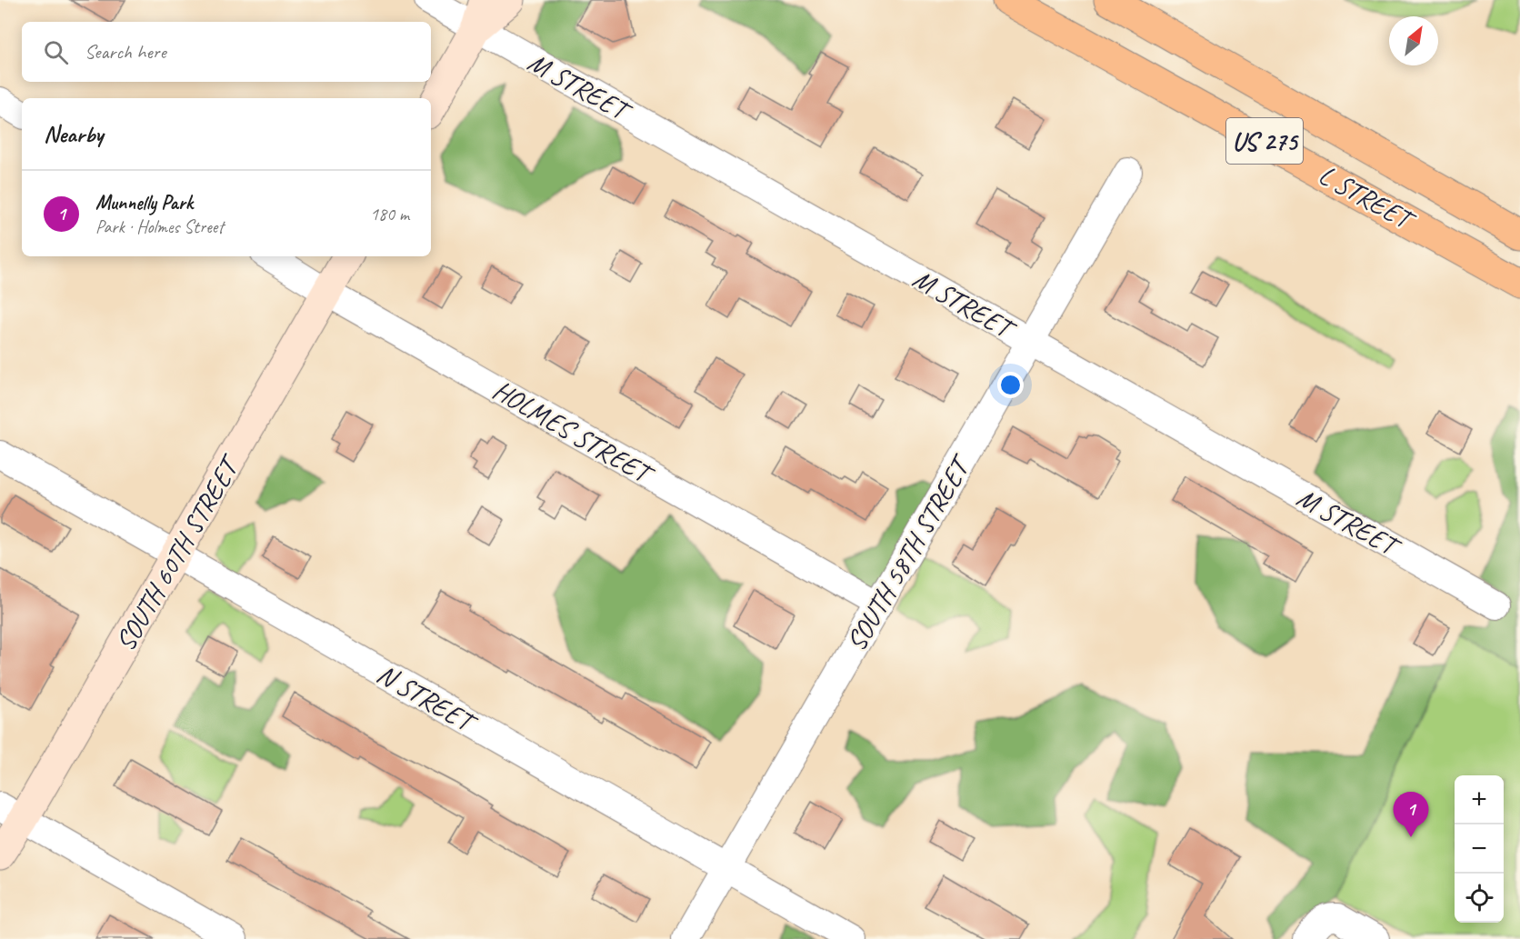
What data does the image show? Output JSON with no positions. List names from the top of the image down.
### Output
{
  "streets": {
    "main road": ["US 275", "L STREET", "SOUTH 60TH STREET"],
    "street": [
      "M STREET",
      "HOLMES STREET",
      "SOUTH 58TH STREET",
      "N STREET"
    ]
  },
  "crossings": [
    ["M STREET", "SOUTH 58TH STREET"],
    ["HOLMES STREET", "SOUTH 60TH STREET"],
    ["HOLMES STREET", "SOUTH 58TH STREET"],
    ["SOUTH 60TH STREET", "N STREET"],
    ["SOUTH 58TH STREET", "N STREET"]
  ],
  "north": "top right",
  "page": {
    "search": "Search here",
    "heading": "Nearby",
    "list": [
      {
        "mark": "1",
        "name": "Munnelly Park",
        "note": "Park · Holmes Street",
        "value": "180 m"
      }
    ],
    "map_buttons": ["+", "−"],
    "pins": "1"
  }
}
